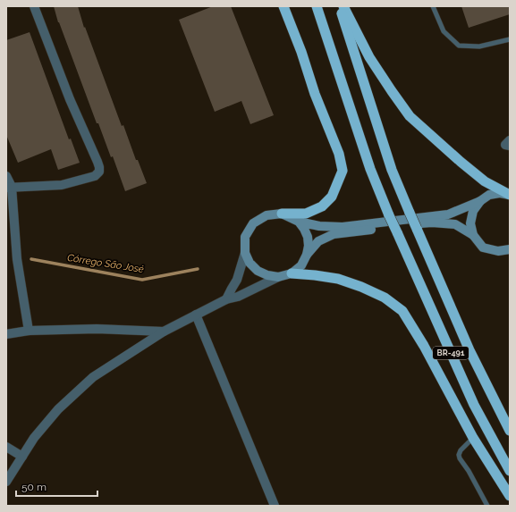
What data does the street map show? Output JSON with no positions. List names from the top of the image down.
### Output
{
  "streets": {
    "highway": ["BR-491"]
  },
  "water": ["Córrego São José"],
  "scale_bar": "50 m"
}
